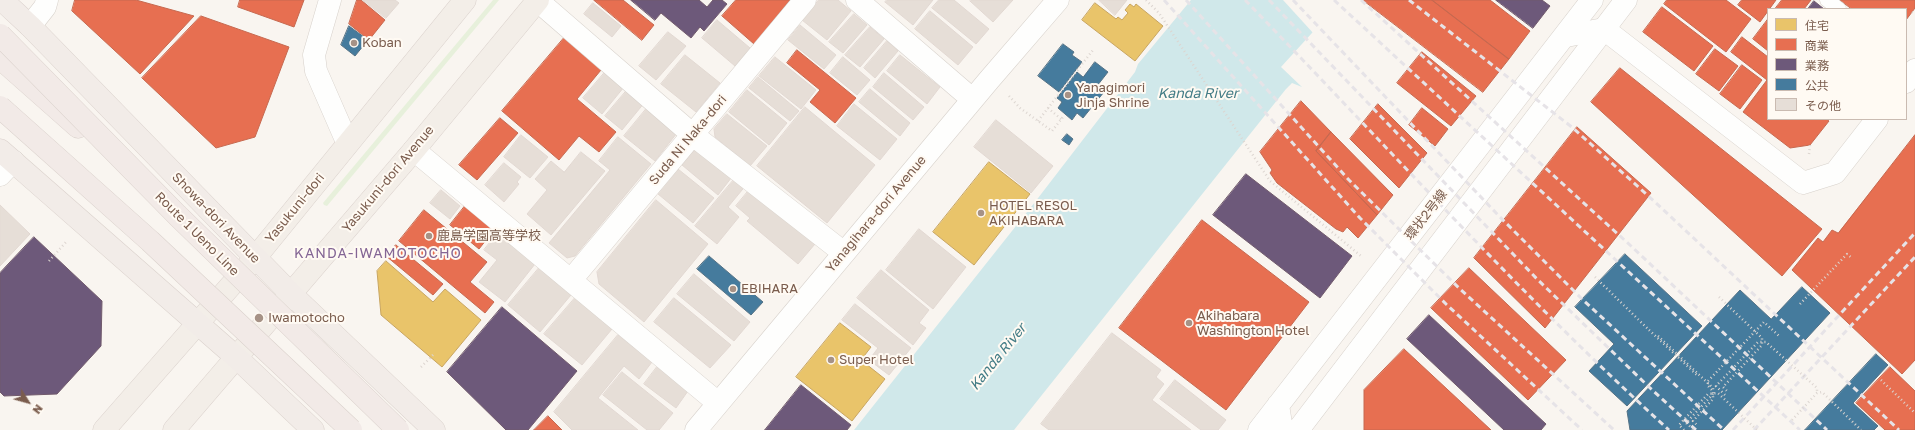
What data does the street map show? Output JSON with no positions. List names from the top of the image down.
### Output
{
  "streets": {
    "highway": ["Showa-dori Avenue", "Route 1 Ueno Line"],
    "main road": ["Yasukuni-dori Avenue", "Yasukuni-dori"],
    "street": ["Suda Ni Naka-dori", "Yanagihara-dori Avenue", "環状2号線"]
  },
  "crossings": [
    ["Yasukuni-dori Avenue", "Showa-dori Avenue"],
    ["Yasukuni-dori", "Showa-dori Avenue"]
  ],
  "districts": ["KANDA-IWAMOTOCHO"],
  "water": ["Kanda River"],
  "places": [
    "Koban",
    "Yanagimori Jinja Shrine",
    "HOTEL RESOL AKIHABARA",
    "鹿島学園高等学校",
    "EBIHARA",
    "Iwamotocho",
    "Akihabara Washington Hotel",
    "Super Hotel"
  ],
  "legend": [
    "住宅",
    "商業",
    "業務",
    "公共",
    "その他"
  ],
  "north": "bottom right"
}
